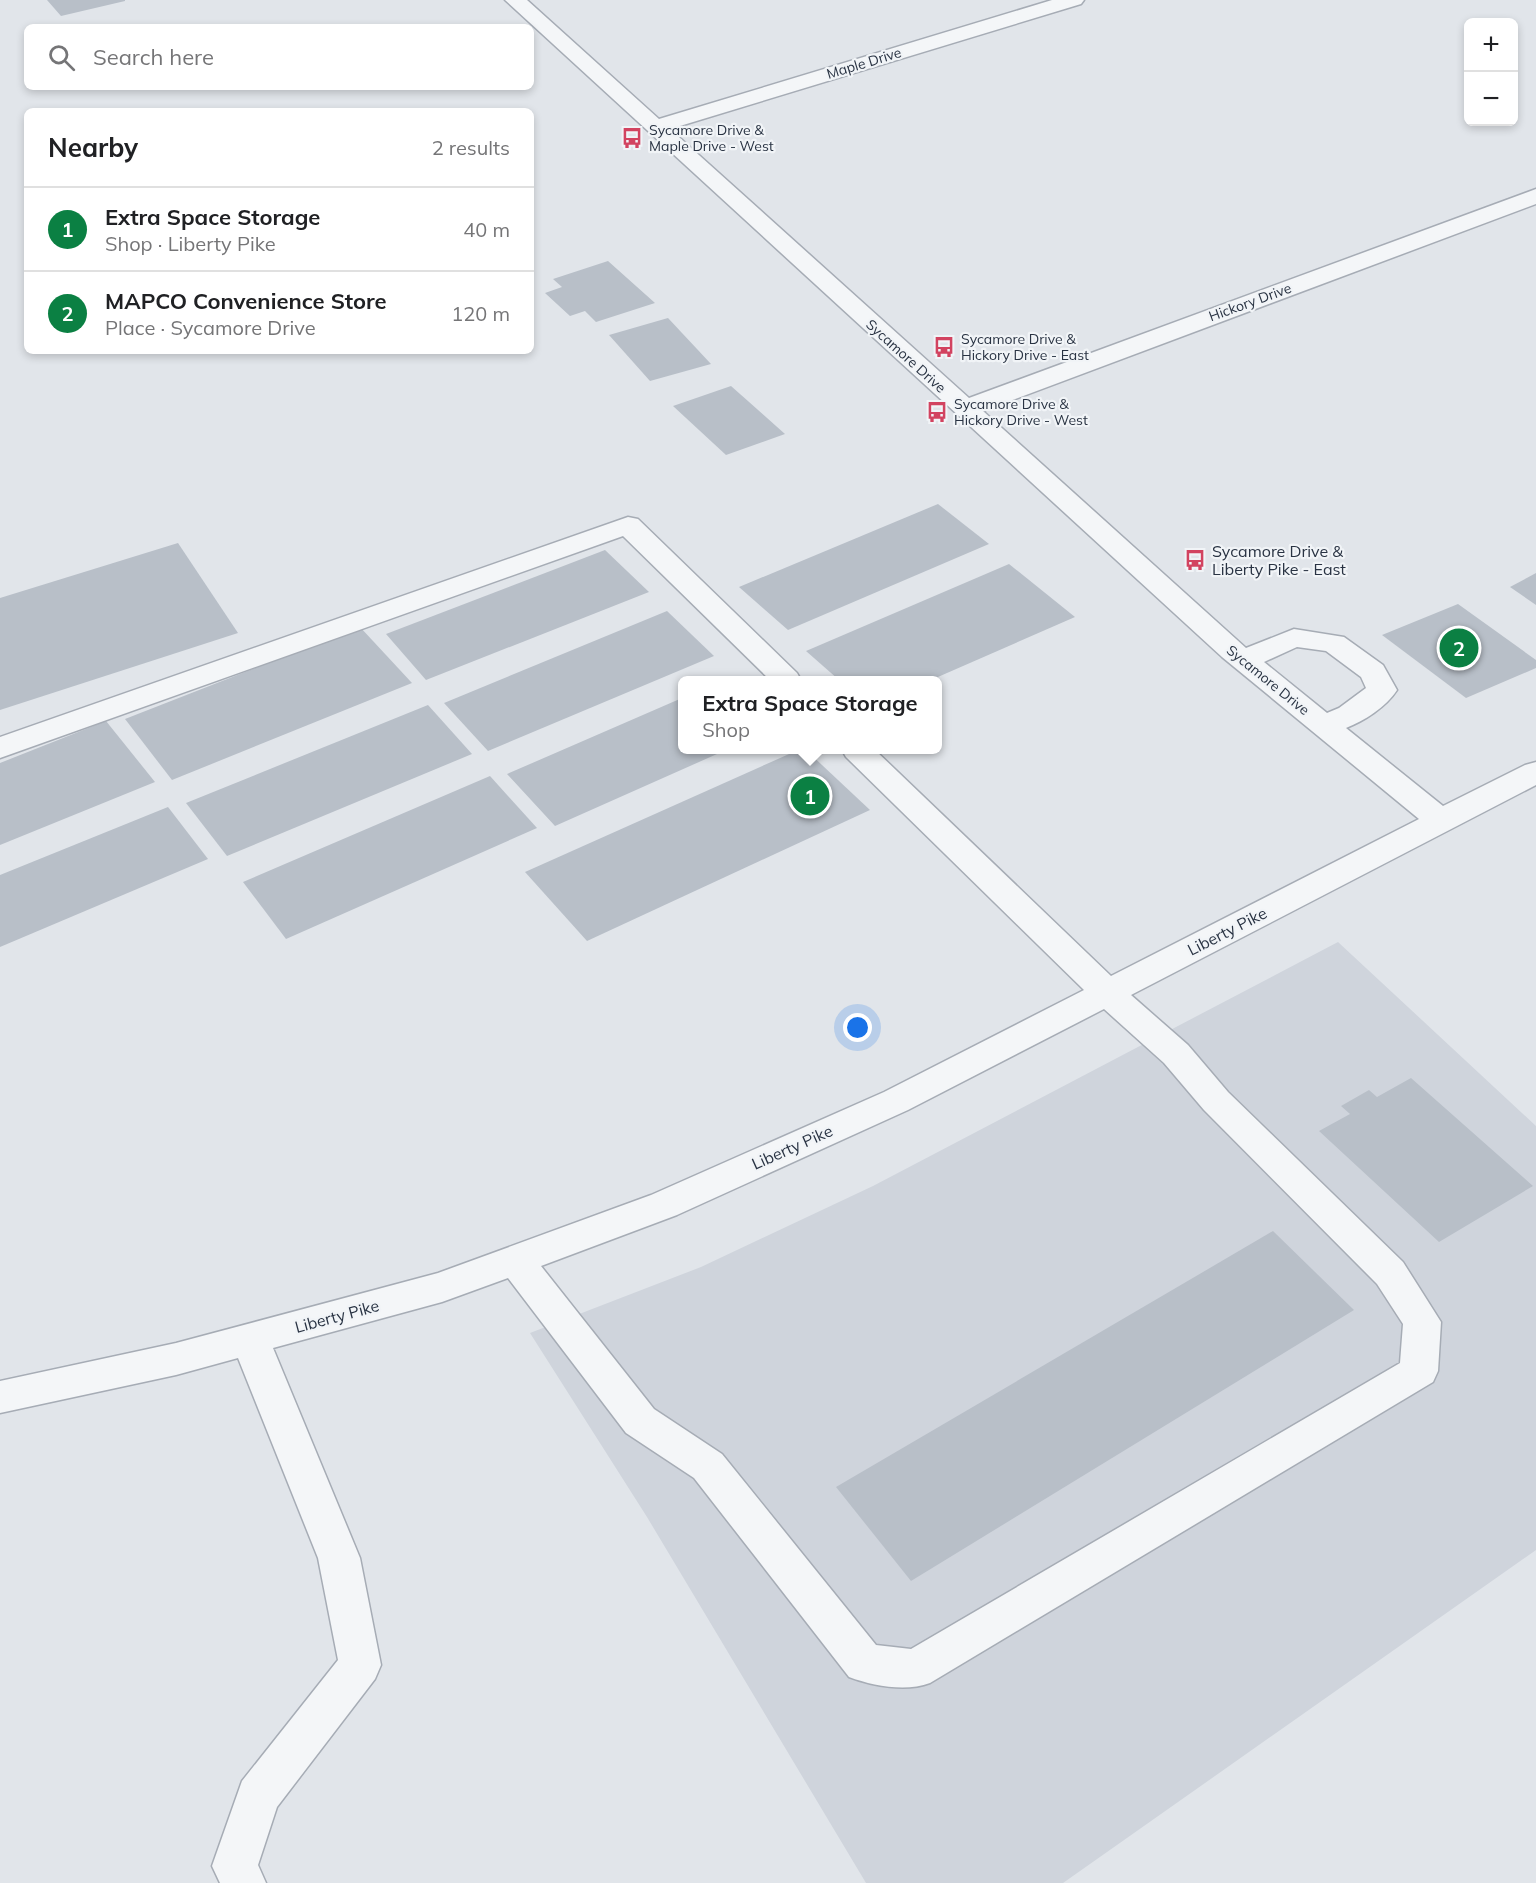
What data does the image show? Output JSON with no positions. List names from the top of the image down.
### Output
{
  "streets": {
    "street": [
      "Maple Drive",
      "Hickory Drive",
      "Sycamore Drive",
      "Liberty Pike"
    ]
  },
  "crossings": [
    ["Maple Drive", "Sycamore Drive"],
    ["Hickory Drive", "Sycamore Drive"],
    ["Sycamore Drive", "Liberty Pike"]
  ],
  "places": {
    "bus stop": [
      "Sycamore Drive & Maple Drive - West",
      "Sycamore Drive & Hickory Drive - East",
      "Sycamore Drive & Hickory Drive - West",
      "Sycamore Drive & Liberty Pike - East"
    ]
  },
  "page": {
    "map_buttons": ["+", "−"],
    "search": "Search here",
    "heading": ["Nearby", "2 results"],
    "list": [
      {
        "mark": "1",
        "name": "Extra Space Storage",
        "note": "Shop · Liberty Pike",
        "value": "40 m"
      },
      {
        "mark": "2",
        "name": "MAPCO Convenience Store",
        "note": "Place · Sycamore Drive",
        "value": "120 m"
      }
    ],
    "pins": ["2", "1"],
    "popup": ["Extra Space Storage", "Shop"]
  }
}
